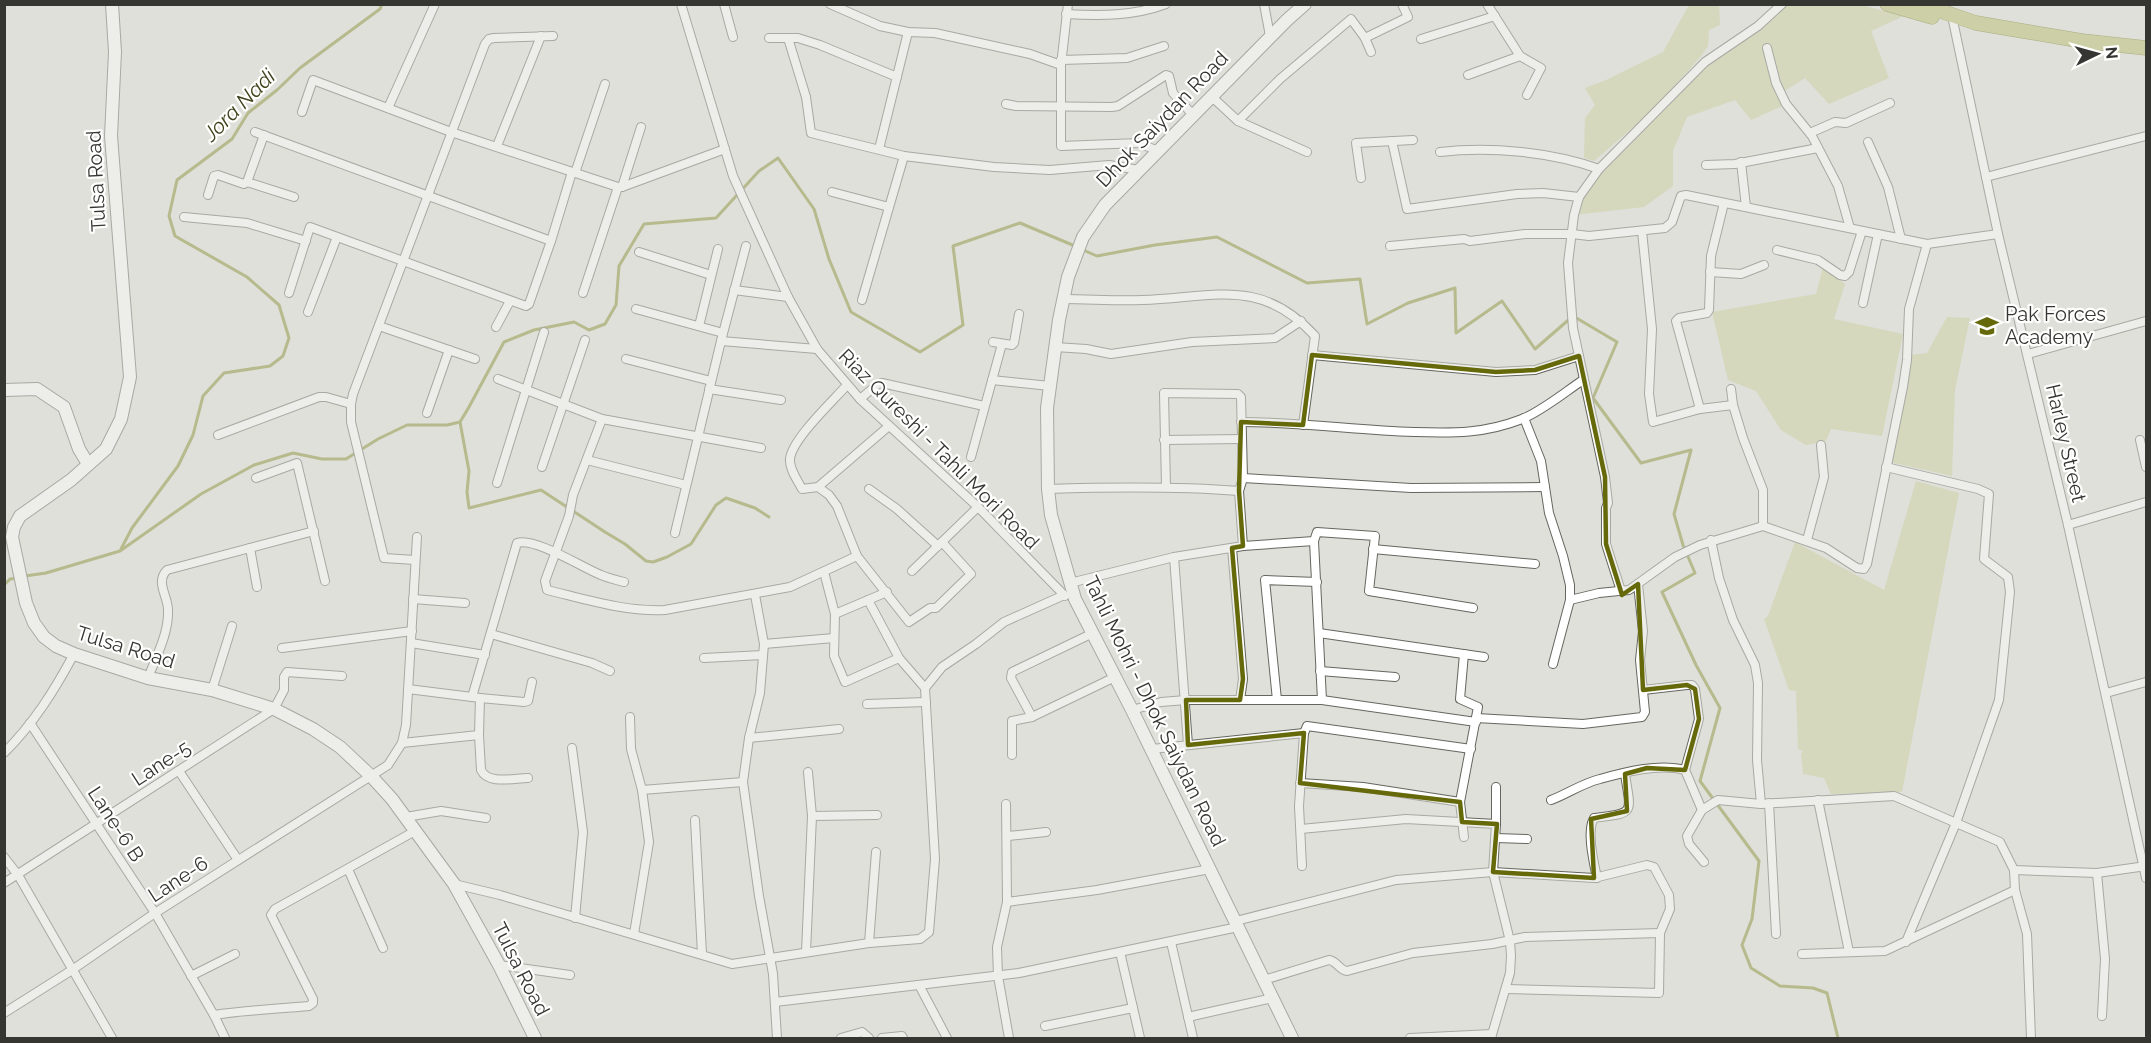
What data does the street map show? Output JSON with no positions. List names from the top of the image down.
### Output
{
  "streets": {
    "street": [
      "Dhok Saiydan Road",
      "Tulsa Road",
      "Harley Street",
      "Riaz Qureshi - Tahli Mori Road",
      "Tahli Mohri - Dhok Saiydan Road",
      "Lane-5",
      "Lane-6 B",
      "Lane-6"
    ]
  },
  "crossings": [
    ["Dhok Saiydan Road", "Tahli Mohri - Dhok Saiydan Road"],
    ["Tulsa Road", "Lane-5"],
    ["Tulsa Road", "Lane-6"],
    ["Lane-5", "Lane-6 B"],
    ["Lane-6 B", "Lane-6"]
  ],
  "water": ["Jora Nadi"],
  "places": {
    "school or university": ["Pak Forces Academy"]
  },
  "north": "right"
}
